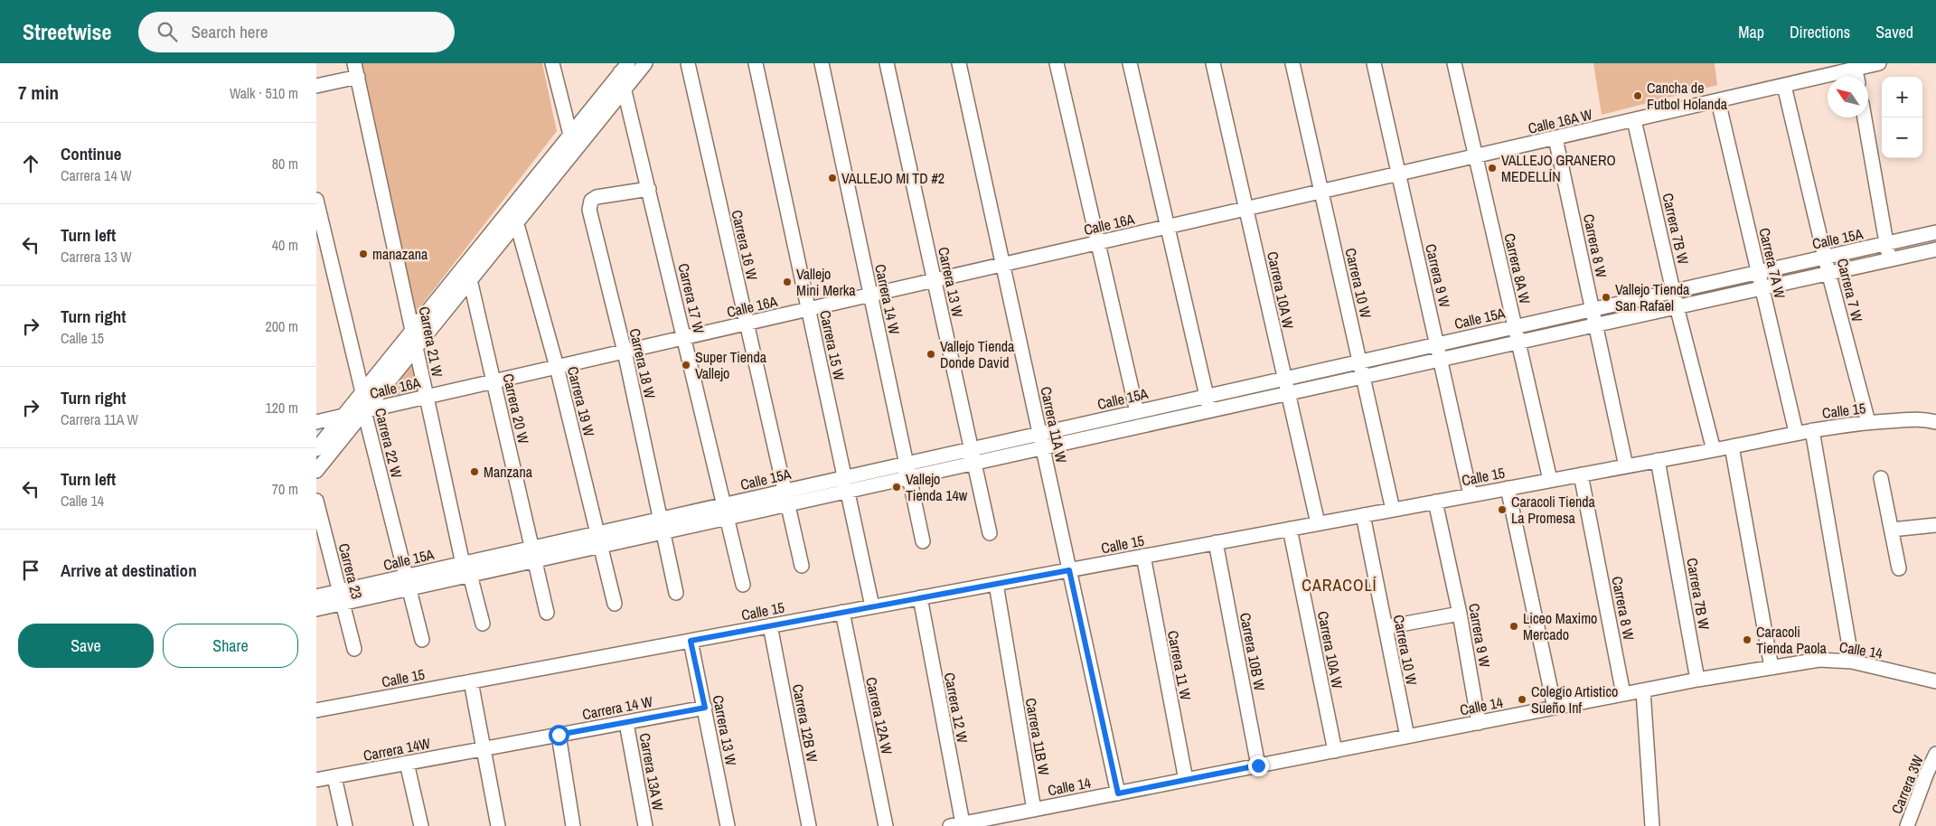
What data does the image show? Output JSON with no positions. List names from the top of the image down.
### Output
{
  "streets": {
    "street": [
      "Calle 16A W",
      "Calle 16A",
      "Carrera 7B W",
      "Calle 15A",
      "Carrera 16 W",
      "Carrera 8 W",
      "Carrera 7A W",
      "Carrera 8A W",
      "Carrera 9 W",
      "Carrera 13 W",
      "Carrera 10 W",
      "Carrera 10A W",
      "Carrera 7 W",
      "Carrera 17 W",
      "Carrera 14 W",
      "Carrera 21 W",
      "Carrera 15 W",
      "Carrera 18 W",
      "Carrera 19 W",
      "Carrera 20 W",
      "Calle 15",
      "Carrera 11A W",
      "Carrera 22 W",
      "Carrera 23",
      "Calle 14",
      "Carrera 10B W",
      "Carrera 11 W",
      "Carrera 12 W",
      "Carrera 12A W",
      "Carrera 12B W",
      "Carrera 11B W",
      "Carrera 14W",
      "Carrera 13A W",
      "Carrera 3W"
    ]
  },
  "crossings": [
    ["Calle 16A W", "Calle 16A"],
    ["Calle 16A W", "Carrera 7B W"],
    ["Calle 16A W", "Carrera 8 W"],
    ["Calle 16A W", "Carrera 7A W"],
    ["Calle 16A W", "Carrera 8A W"],
    ["Calle 16A W", "Carrera 9 W"],
    ["Calle 16A W", "Carrera 10 W"],
    ["Calle 16A W", "Carrera 10A W"],
    ["Calle 16A W", "Carrera 7 W"],
    ["Calle 16A", "Carrera 16 W"],
    ["Calle 16A", "Carrera 13 W"],
    ["Calle 16A", "Carrera 10A W"],
    ["Calle 16A", "Carrera 17 W"],
    ["Calle 16A", "Carrera 14 W"],
    ["Calle 16A", "Carrera 21 W"],
    ["Calle 16A", "Carrera 15 W"],
    ["Calle 16A", "Carrera 18 W"],
    ["Calle 16A", "Carrera 19 W"],
    ["Calle 16A", "Carrera 20 W"],
    ["Calle 16A", "Carrera 11A W"],
    ["Calle 16A", "Carrera 22 W"],
    ["Carrera 7B W", "Calle 15A"],
    ["Carrera 7B W", "Calle 15"],
    ["Carrera 7B W", "Calle 14"],
    ["Calle 15A", "Carrera 16 W"],
    ["Calle 15A", "Carrera 8 W"],
    ["Calle 15A", "Carrera 7A W"],
    ["Calle 15A", "Carrera 8A W"],
    ["Calle 15A", "Carrera 9 W"],
    ["Calle 15A", "Carrera 13 W"],
    ["Calle 15A", "Carrera 10 W"],
    ["Calle 15A", "Carrera 10A W"],
    ["Calle 15A", "Carrera 7 W"],
    ["Calle 15A", "Carrera 17 W"],
    ["Calle 15A", "Carrera 14 W"],
    ["Calle 15A", "Carrera 21 W"],
    ["Calle 15A", "Carrera 15 W"],
    ["Calle 15A", "Carrera 18 W"],
    ["Calle 15A", "Carrera 19 W"],
    ["Calle 15A", "Carrera 20 W"],
    ["Calle 15A", "Carrera 11A W"],
    ["Calle 15A", "Carrera 22 W"],
    ["Calle 15A", "Carrera 23"],
    ["Carrera 8 W", "Calle 15"],
    ["Carrera 8 W", "Calle 14"],
    ["Carrera 7A W", "Calle 15"],
    ["Carrera 8A W", "Calle 15"],
    ["Carrera 9 W", "Calle 15"],
    ["Carrera 9 W", "Calle 14"],
    ["Carrera 13 W", "Carrera 14 W"],
    ["Carrera 13 W", "Calle 15"],
    ["Carrera 10 W", "Calle 15"],
    ["Carrera 10 W", "Calle 14"],
    ["Carrera 10A W", "Calle 15"],
    ["Carrera 10A W", "Calle 14"],
    ["Carrera 7 W", "Calle 15"],
    ["Carrera 17 W", "Carrera 18 W"],
    ["Carrera 14 W", "Carrera 14W"],
    ["Carrera 14 W", "Carrera 13A W"],
    ["Carrera 15 W", "Calle 15"],
    ["Calle 15", "Carrera 11A W"],
    ["Calle 15", "Carrera 10B W"],
    ["Calle 15", "Carrera 11 W"],
    ["Calle 15", "Carrera 12 W"],
    ["Calle 15", "Carrera 12A W"],
    ["Calle 15", "Carrera 12B W"],
    ["Calle 15", "Carrera 11B W"],
    ["Carrera 11A W", "Calle 14"],
    ["Calle 14", "Carrera 10B W"],
    ["Calle 14", "Carrera 11 W"],
    ["Calle 14", "Carrera 11B W"]
  ],
  "districts": ["CARACOLÍ"],
  "places": [
    "Cancha de Futbol Holanda",
    "VALLEJO GRANERO MEDELLÍN",
    "VALLEJO MI TD #2",
    "manazana",
    "Vallejo Mini Merka",
    "Vallejo Tienda San Rafael",
    "Vallejo Tienda Donde David",
    "Super Tienda Vallejo",
    "Manzana",
    "Vallejo Tienda 14w",
    "Caracoli Tienda La Promesa",
    "Liceo Maximo Mercado",
    "Caracoli Tienda Paola",
    "Colegio Artistico Sueño Inf"
  ],
  "north": "top left",
  "page": {
    "header": "Streetwise",
    "search": "Search here",
    "nav": ["Map", "Directions", "Saved"],
    "heading": ["7 min", "Walk · 510 m"],
    "map_buttons": ["+", "−"],
    "list": [
      ["Continue", "Carrera 14 W", "80 m"],
      ["Turn left", "Carrera 13 W", "40 m"],
      ["Turn right", "Calle 15", "200 m"],
      ["Turn right", "Carrera 11A W", "120 m"],
      ["Turn left", "Calle 14", "70 m"],
      "Arrive at destination"
    ],
    "buttons": ["Save", "Share"]
  }
}
